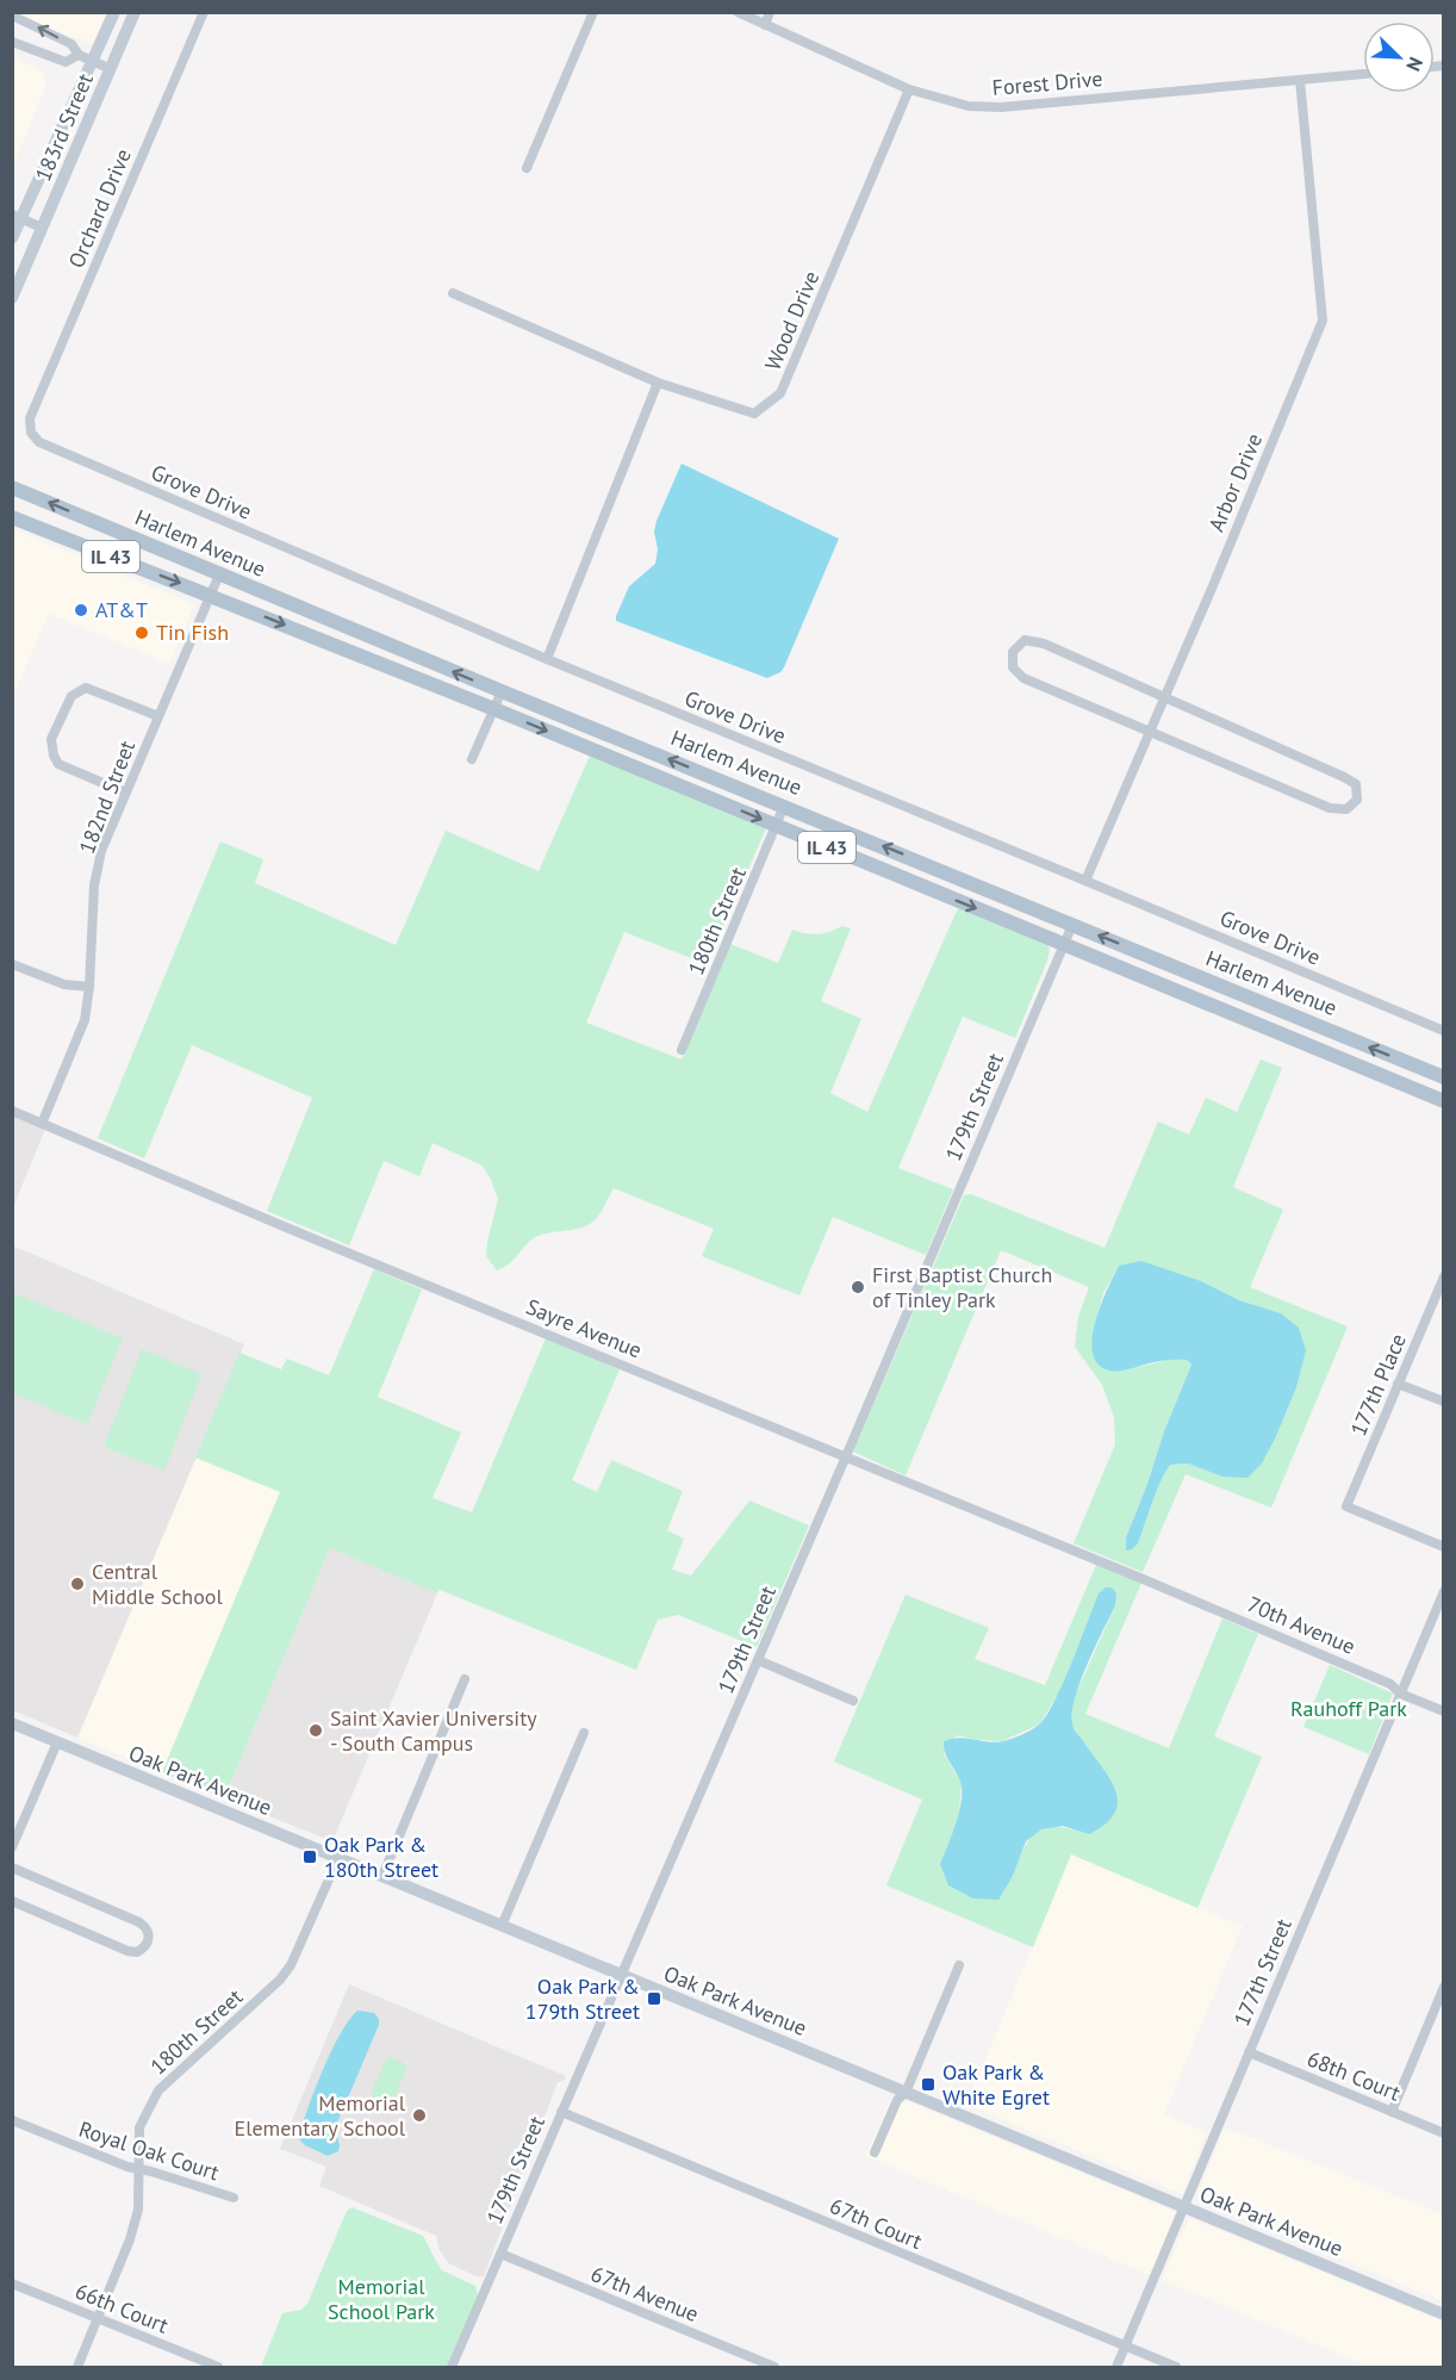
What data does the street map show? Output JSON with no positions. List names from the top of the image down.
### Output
{
  "streets": {
    "main road": ["Harlem Avenue", "IL 43"],
    "street": [
      "Forest Drive",
      "183rd Street",
      "Orchard Drive",
      "Wood Drive",
      "Arbor Drive",
      "Grove Drive",
      "182nd Street",
      "180th Street",
      "179th Street",
      "Sayre Avenue",
      "177th Place",
      "70th Avenue",
      "Oak Park Avenue",
      "177th Street",
      "68th Court",
      "Royal Oak Court",
      "67th Court",
      "67th Avenue",
      "66th Court"
    ]
  },
  "crossings": [
    ["Forest Drive", "Wood Drive"],
    ["Forest Drive", "Arbor Drive"],
    ["Orchard Drive", "Grove Drive"],
    ["Arbor Drive", "Grove Drive"],
    ["Harlem Avenue", "182nd Street"],
    ["Harlem Avenue", "180th Street"],
    ["Harlem Avenue", "179th Street"],
    ["182nd Street", "Sayre Avenue"],
    ["180th Street", "Oak Park Avenue"],
    ["180th Street", "Royal Oak Court"],
    ["180th Street", "66th Court"],
    ["179th Street", "Sayre Avenue"],
    ["179th Street", "Oak Park Avenue"],
    ["179th Street", "67th Court"],
    ["179th Street", "67th Avenue"],
    ["Sayre Avenue", "70th Avenue"],
    ["70th Avenue", "177th Street"],
    ["Oak Park Avenue", "177th Street"],
    ["177th Street", "68th Court"],
    ["177th Street", "67th Court"]
  ],
  "parks": ["Rauhoff Park", "Memorial School Park"],
  "places": {
    "other": [
      "AT&T",
      "Tin Fish",
      "First Baptist Church of Tinley Park",
      "Central Middle School",
      "Saint Xavier University - South Campus",
      "Memorial Elementary School"
    ],
    "transit": ["Oak Park & 180th Street", "Oak Park & 179th Street", "Oak Park & White Egret"]
  },
  "north": "bottom right"
}
